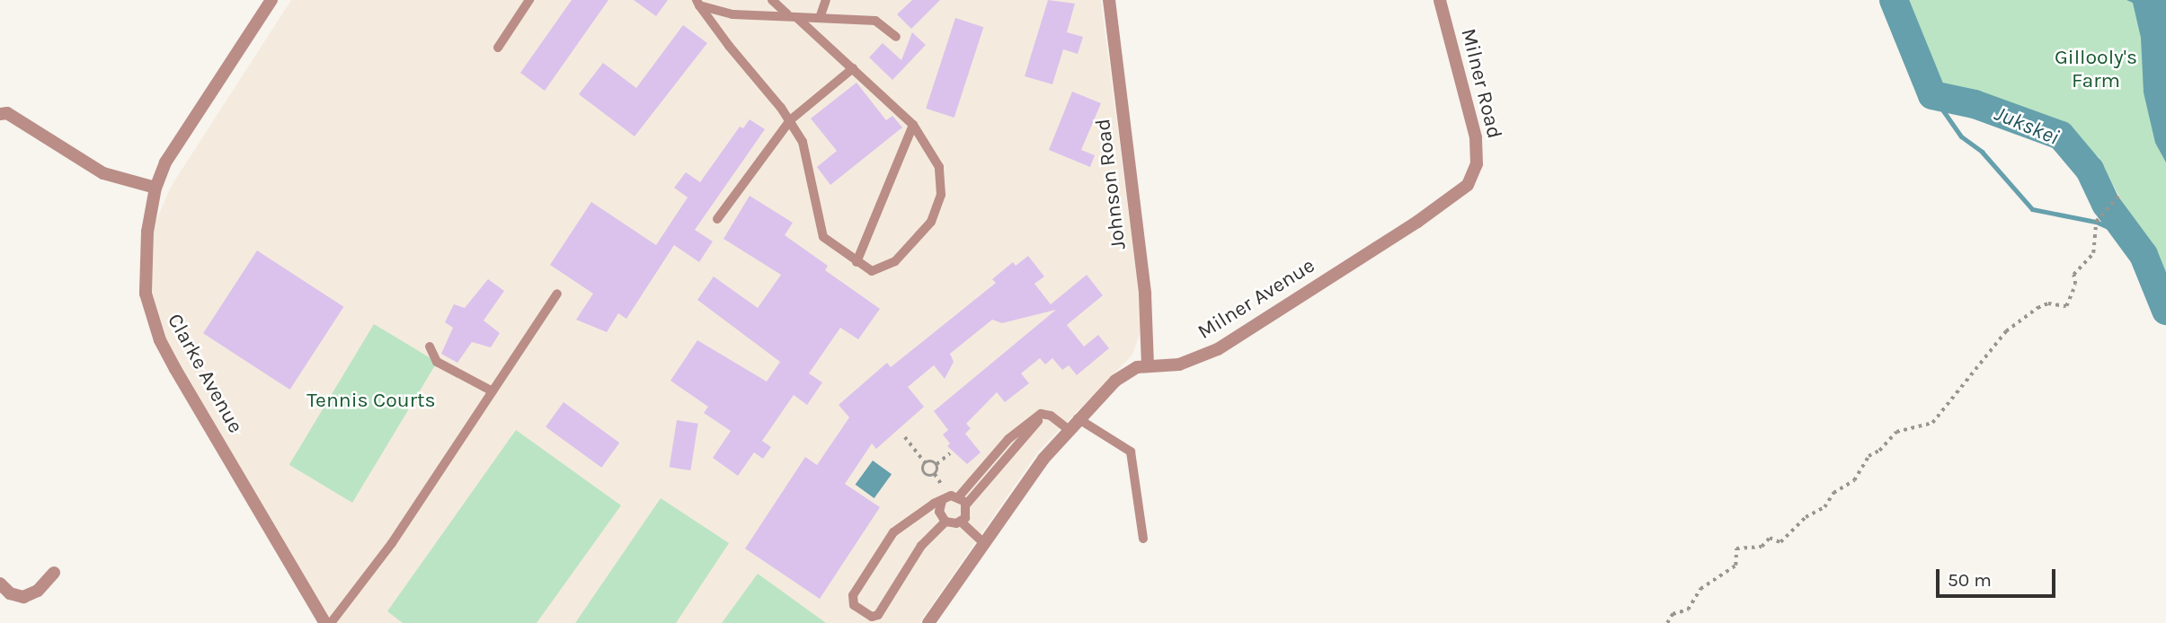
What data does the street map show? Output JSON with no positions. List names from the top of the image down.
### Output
{
  "streets": {
    "street": [
      "Milner Road",
      "Johnson Road",
      "Milner Avenue",
      "Clarke Avenue"
    ]
  },
  "crossings": [
    ["Milner Road", "Milner Avenue"],
    ["Johnson Road", "Milner Avenue"]
  ],
  "water": ["Jukskei"],
  "parks": ["Gillooly's Farm", "Tennis Courts"],
  "scale_bar": "50 m"
}
